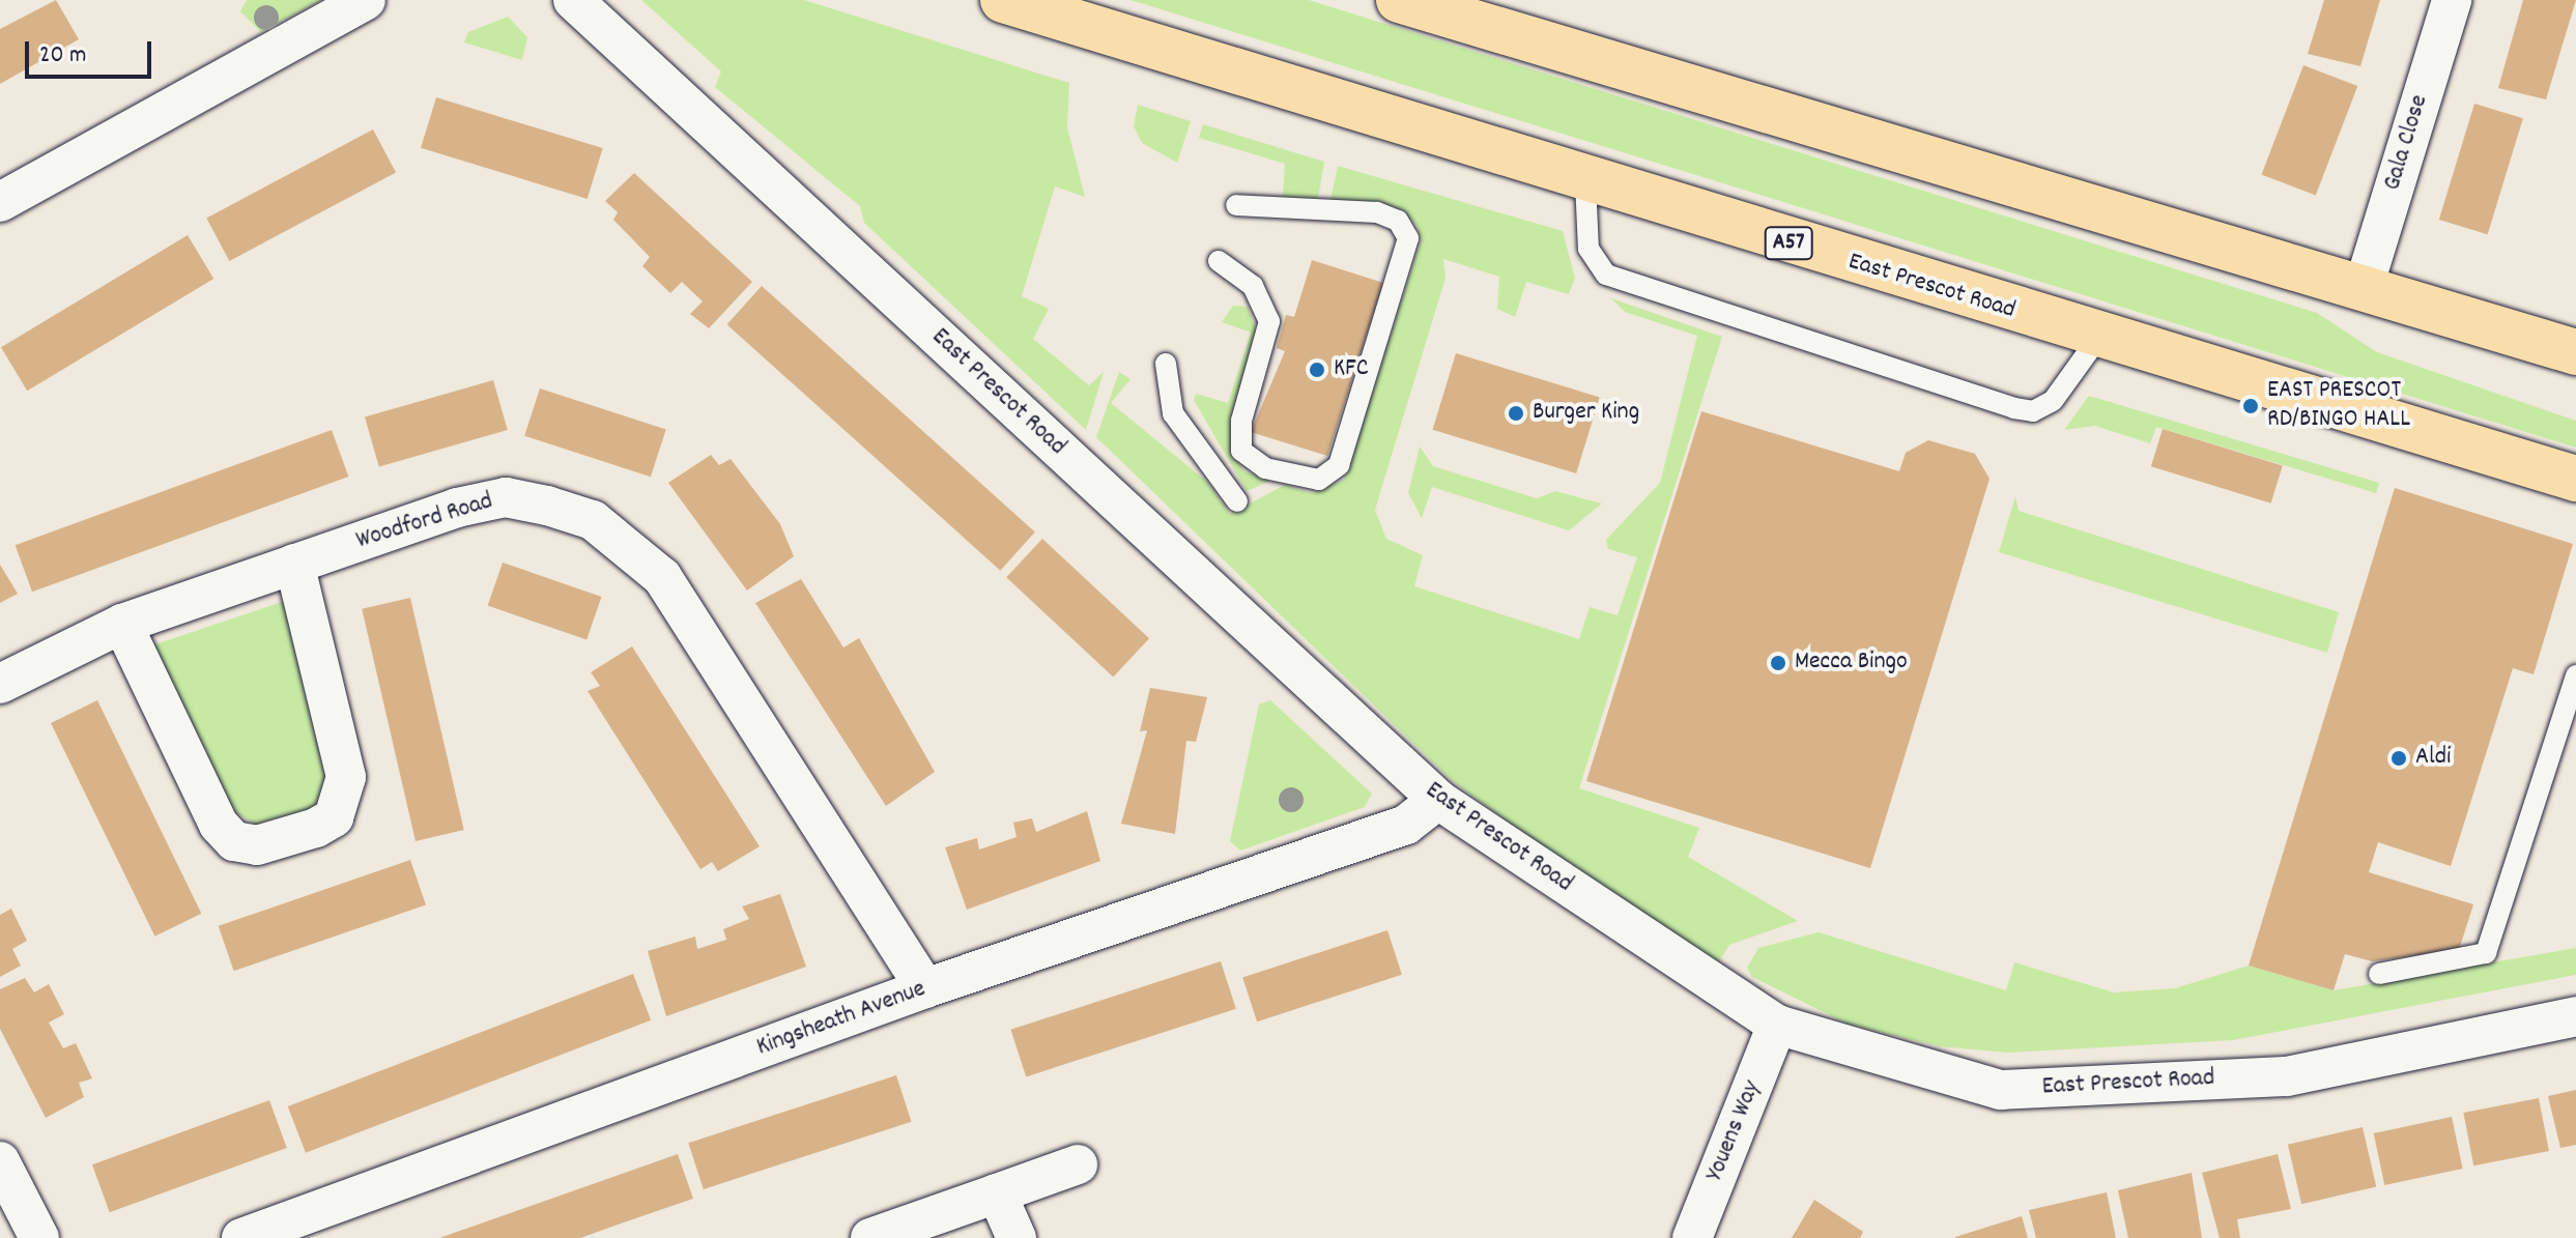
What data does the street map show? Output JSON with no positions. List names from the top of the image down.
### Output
{
  "streets": {
    "highway": ["A57", "East Prescot Road"],
    "street": [
      "Gala Close",
      "Woodford Road",
      "Kingsheath Avenue",
      "Youens Way"
    ]
  },
  "crossings": [
    ["East Prescot Road", "Kingsheath Avenue"],
    ["East Prescot Road", "Youens Way"],
    ["Woodford Road", "Kingsheath Avenue"]
  ],
  "places": [
    "KFC",
    "EAST PRESCOT RD/BINGO HALL",
    "Burger King",
    "Mecca Bingo",
    "Aldi"
  ],
  "scale_bar": "20 m"
}
